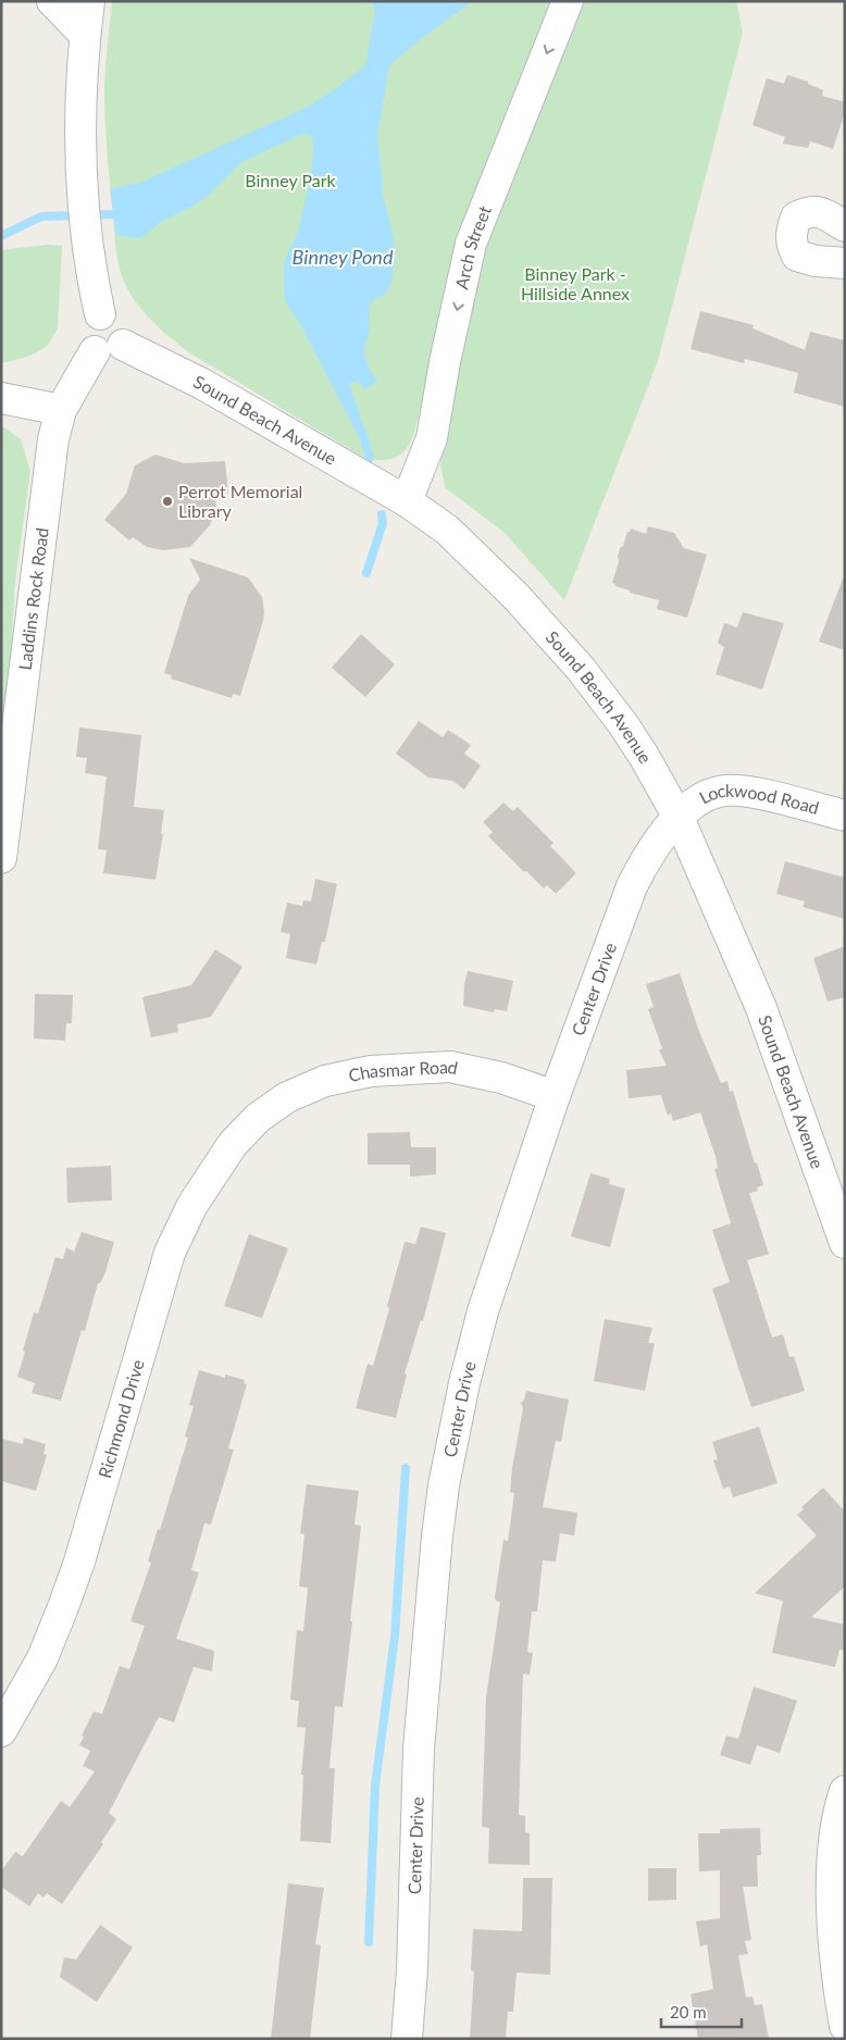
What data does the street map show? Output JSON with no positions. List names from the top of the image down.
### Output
{
  "streets": {
    "street": [
      "Arch Street",
      "Sound Beach Avenue",
      "Laddins Rock Road",
      "Lockwood Road",
      "Center Drive",
      "Chasmar Road",
      "Richmond Drive"
    ]
  },
  "crossings": [
    ["Arch Street", "Sound Beach Avenue"],
    ["Sound Beach Avenue", "Laddins Rock Road"],
    ["Sound Beach Avenue", "Lockwood Road"],
    ["Sound Beach Avenue", "Center Drive"],
    ["Lockwood Road", "Center Drive"],
    ["Center Drive", "Chasmar Road"],
    ["Chasmar Road", "Richmond Drive"]
  ],
  "one_way": ["Arch Street"],
  "water": ["Binney Pond"],
  "parks": ["Binney Park", "Binney Park - Hillside Annex"],
  "places": ["Perrot Memorial Library"],
  "scale_bar": "20 m"
}
